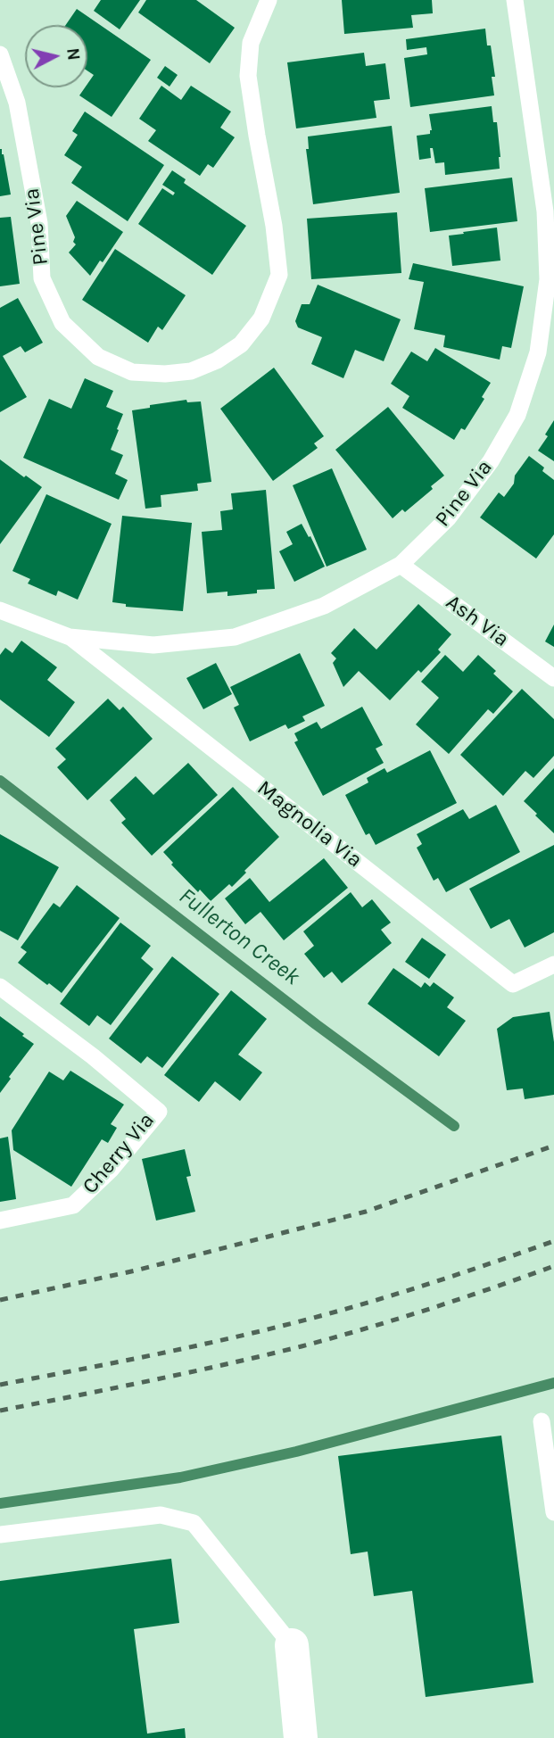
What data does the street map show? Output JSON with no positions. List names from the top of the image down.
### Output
{
  "streets": {
    "lane": [
      "Pine Via",
      "Ash Via",
      "Magnolia Via",
      "Cherry Via"
    ]
  },
  "crossings": [
    ["Pine Via", "Ash Via"],
    ["Pine Via", "Magnolia Via"]
  ],
  "water": ["Fullerton Creek"],
  "north": "right"
}
